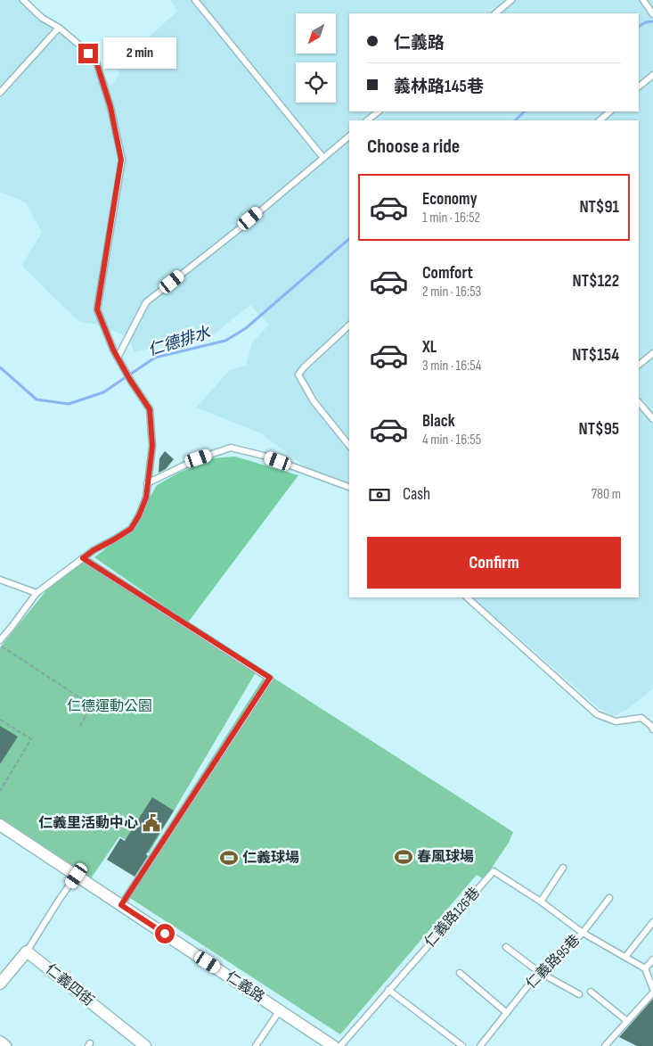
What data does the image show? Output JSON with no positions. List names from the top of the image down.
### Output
{
  "streets": {
    "street": ["仁義四街", "仁義路"],
    "lane": ["仁義路126巷", "仁義路95巷"]
  },
  "crossings": [
    ["仁義路126巷", "仁義路95巷"]
  ],
  "water": ["仁德排水"],
  "parks": ["仁德運動公園"],
  "places": {
    "public building": ["仁義里活動中心"],
    "sports": ["春風球場", "仁義球場"]
  },
  "north": "bottom left",
  "page": {
    "banner": ["仁義路", "義林路145巷"],
    "bubble": "2 min",
    "heading": "Choose a ride",
    "list": [
      {
        "name": "Economy",
        "note": "1 min · 16:52",
        "value": "NT$91"
      },
      {
        "name": "Comfort",
        "note": "2 min · 16:53",
        "value": "NT$122"
      },
      {
        "name": "XL",
        "note": "3 min · 16:54",
        "value": "NT$154"
      },
      {
        "name": "Black",
        "note": "4 min · 16:55",
        "value": "NT$95"
      }
    ],
    "pay": ["Cash", "780 m"],
    "buttons": "Confirm"
  }
}
